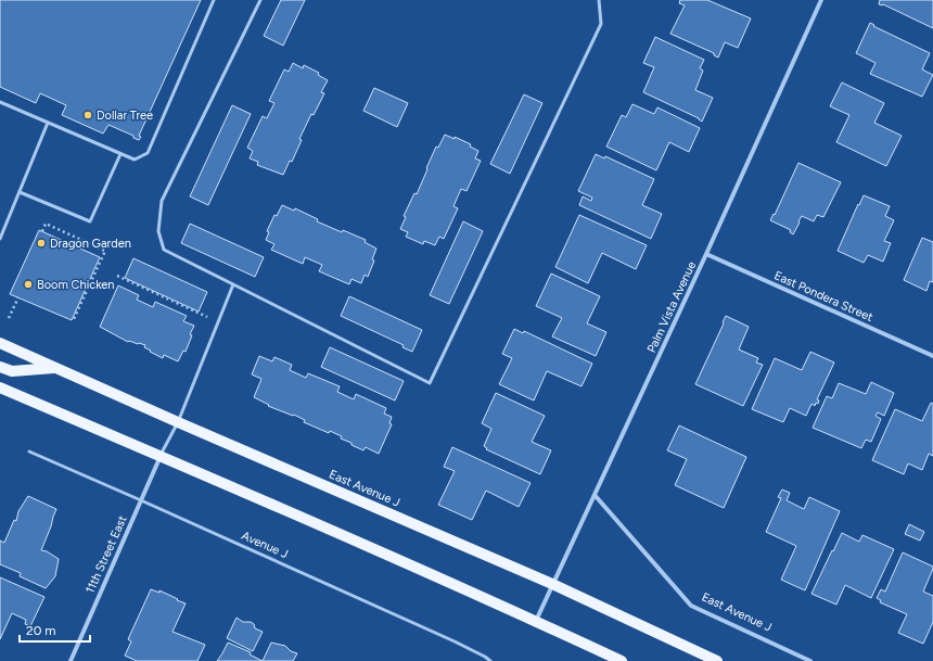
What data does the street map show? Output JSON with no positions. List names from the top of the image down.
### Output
{
  "streets": {
    "main road": ["East Avenue J"],
    "street": ["East Pondera Street", "Palm Vista Avenue", "11th Street East"],
    "lane": ["Avenue J"]
  },
  "crossings": [
    ["East Pondera Street", "Palm Vista Avenue"],
    ["Palm Vista Avenue", "East Avenue J"],
    ["Avenue J", "11th Street East"]
  ],
  "places": ["Dollar Tree", "Dragon Garden", "Boom Chicken"],
  "scale_bar": "20 m"
}
